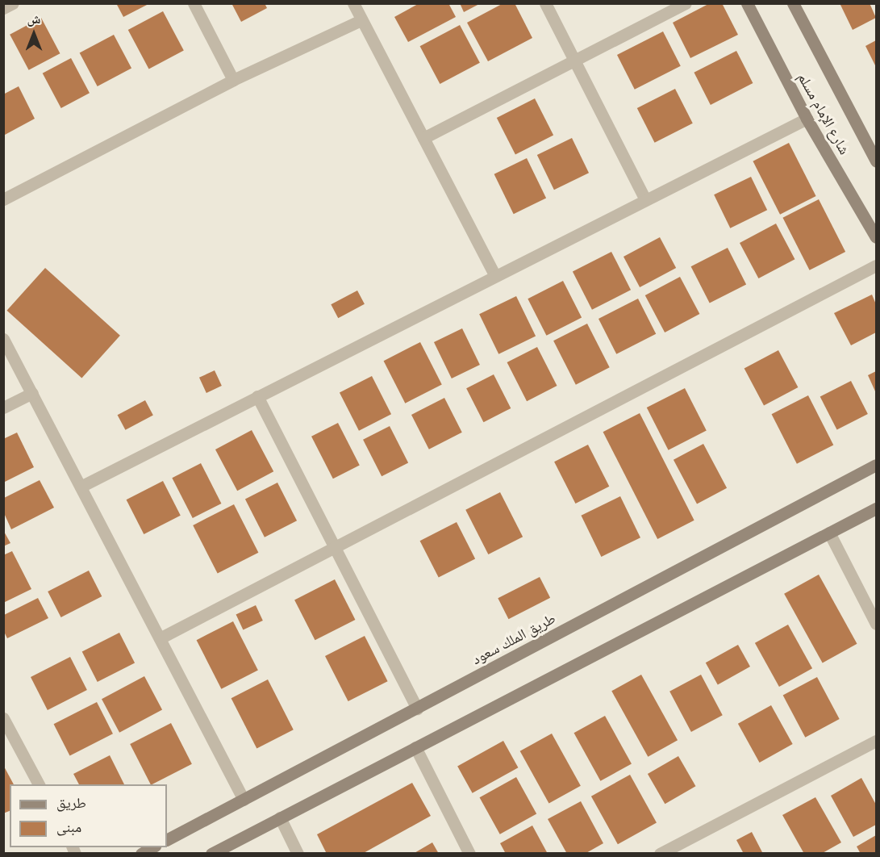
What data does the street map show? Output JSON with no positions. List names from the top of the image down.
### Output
{
  "streets": {
    "main road": ["شارع الإمام مسلم", "طريق الملك سعود"]
  },
  "legend": ["طريق", "مبنى"],
  "north": "top"
}
